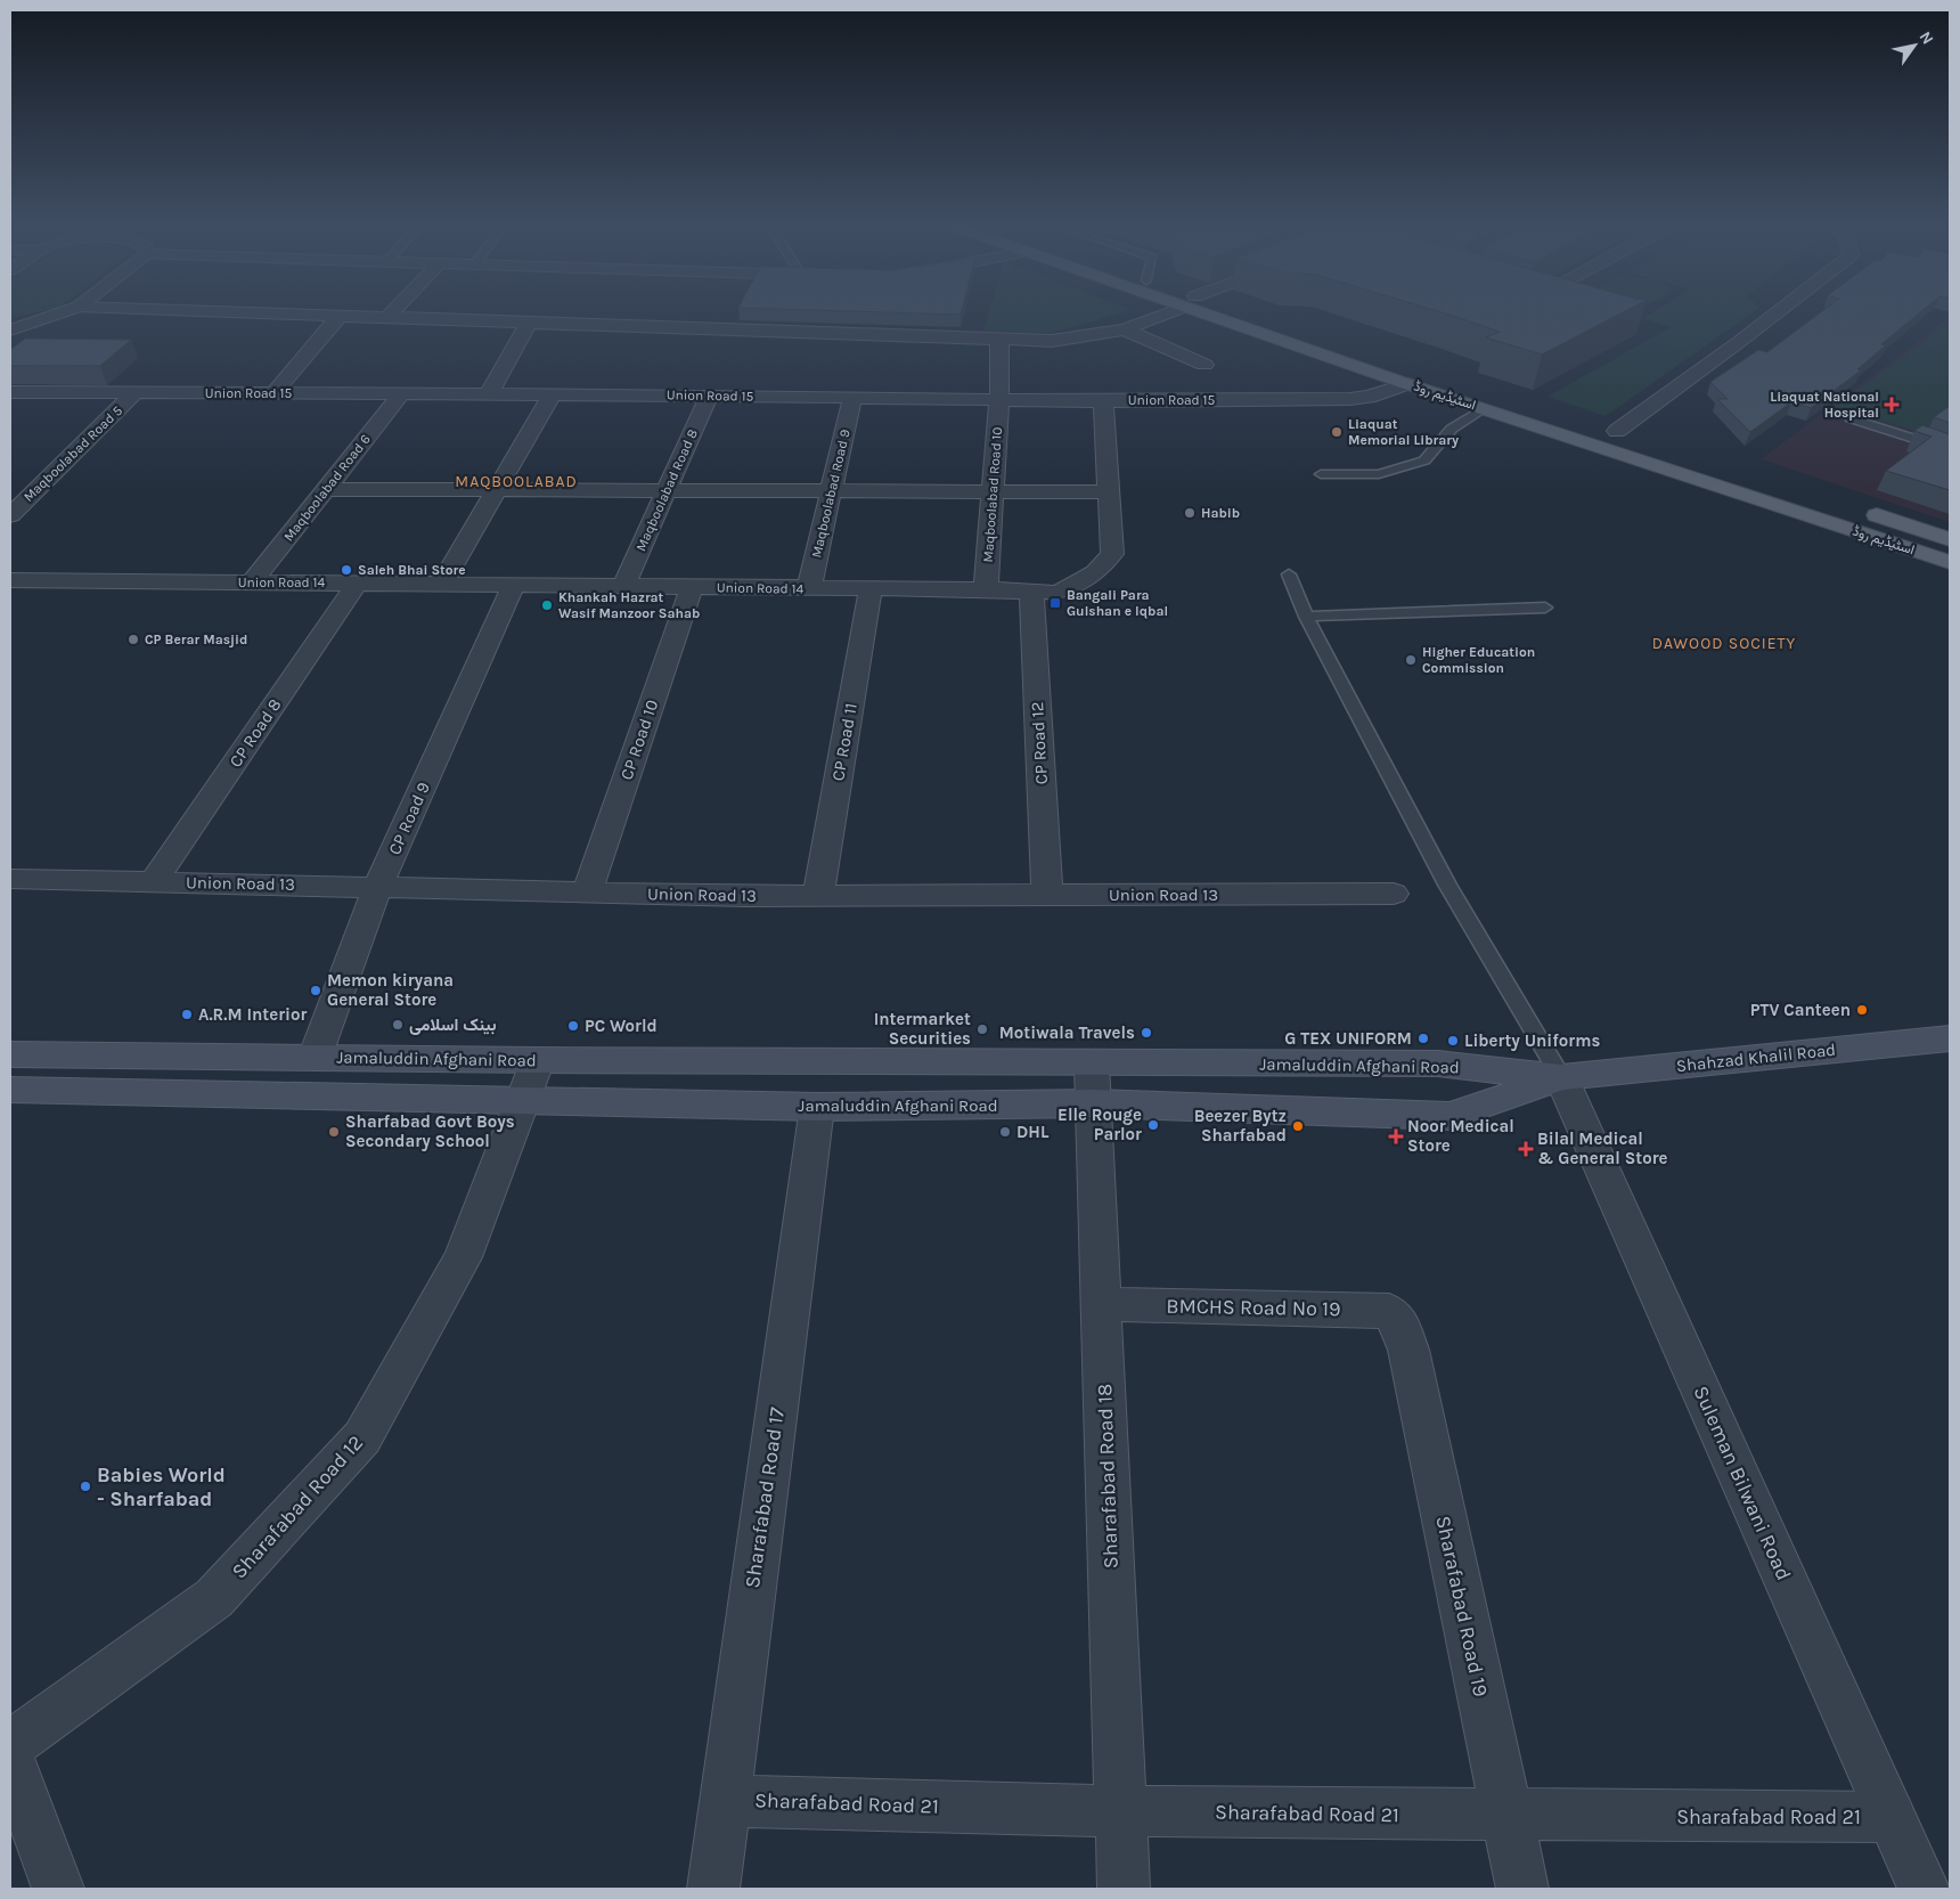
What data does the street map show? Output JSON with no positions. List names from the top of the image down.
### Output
{
  "streets": {
    "main road": ["اسٹیڈیم روڈ", "Shahzad Khalil Road", "Jamaluddin Afghani Road"],
    "street": [
      "Union Road 15",
      "Maqboolabad Road 5",
      "Maqboolabad Road 6",
      "Maqboolabad Road 8",
      "Maqboolabad Road 9",
      "Maqboolabad Road 10",
      "Union Road 14",
      "CP Road 8",
      "CP Road 10",
      "CP Road 11",
      "CP Road 12",
      "CP Road 9",
      "Union Road 13",
      "BMCHS Road No 19",
      "Sharafabad Road 18",
      "Suleman Bilwani Road",
      "Sharafabad Road 17",
      "Sharafabad Road 12",
      "Sharafabad Road 19",
      "Sharafabad Road 21"
    ]
  },
  "crossings": [
    ["Union Road 15", "اسٹیڈیم روڈ"],
    ["Union Road 15", "Maqboolabad Road 5"],
    ["Union Road 15", "Maqboolabad Road 6"],
    ["Union Road 15", "Maqboolabad Road 8"],
    ["Union Road 15", "Maqboolabad Road 9"],
    ["Union Road 15", "Maqboolabad Road 10"],
    ["Union Road 15", "Union Road 14"],
    ["Maqboolabad Road 6", "Union Road 14"],
    ["Maqboolabad Road 8", "Union Road 14"],
    ["Maqboolabad Road 9", "Union Road 14"],
    ["Maqboolabad Road 10", "Union Road 14"],
    ["Union Road 14", "CP Road 8"],
    ["Union Road 14", "CP Road 10"],
    ["Union Road 14", "CP Road 11"],
    ["Union Road 14", "CP Road 12"],
    ["Union Road 14", "CP Road 9"],
    ["CP Road 8", "Union Road 13"],
    ["CP Road 10", "Union Road 13"],
    ["CP Road 11", "Union Road 13"],
    ["CP Road 12", "Union Road 13"],
    ["CP Road 9", "Union Road 13"],
    ["CP Road 9", "Jamaluddin Afghani Road"],
    ["Shahzad Khalil Road", "Jamaluddin Afghani Road"],
    ["Shahzad Khalil Road", "Suleman Bilwani Road"],
    ["Jamaluddin Afghani Road", "Sharafabad Road 18"],
    ["Jamaluddin Afghani Road", "Suleman Bilwani Road"],
    ["Jamaluddin Afghani Road", "Sharafabad Road 17"],
    ["Jamaluddin Afghani Road", "Sharafabad Road 12"],
    ["BMCHS Road No 19", "Sharafabad Road 18"],
    ["BMCHS Road No 19", "Sharafabad Road 19"],
    ["Sharafabad Road 18", "Sharafabad Road 21"],
    ["Suleman Bilwani Road", "Sharafabad Road 21"],
    ["Sharafabad Road 17", "Sharafabad Road 21"],
    ["Sharafabad Road 19", "Sharafabad Road 21"]
  ],
  "districts": ["MAQBOOLABAD", "DAWOOD SOCIETY"],
  "places": {
    "health": ["Liaquat National Hospital", "Noor Medical Store", "Bilal Medical & General Store"],
    "other": [
      "Liaquat Memorial Library",
      "Habib",
      "Saleh Bhai Store",
      "Khankah Hazrat Wasif Manzoor Sahab",
      "CP Berar Masjid",
      "Higher Education Commission",
      "Memon kiryana General Store",
      "PTV Canteen",
      "A.R.M Interior",
      "بینک اسلامی",
      "PC World",
      "Intermarket Securities",
      "Motiwala Travels",
      "G TEX UNIFORM",
      "Liberty Uniforms",
      "Elle Rouge Parlor",
      "Beezer Bytz Sharfabad",
      "Sharfabad Govt Boys Secondary School",
      "DHL",
      "Babies World - Sharfabad"
    ],
    "transit": ["Bangali Para Gulshan e Iqbal"]
  },
  "north": "top right"
}
